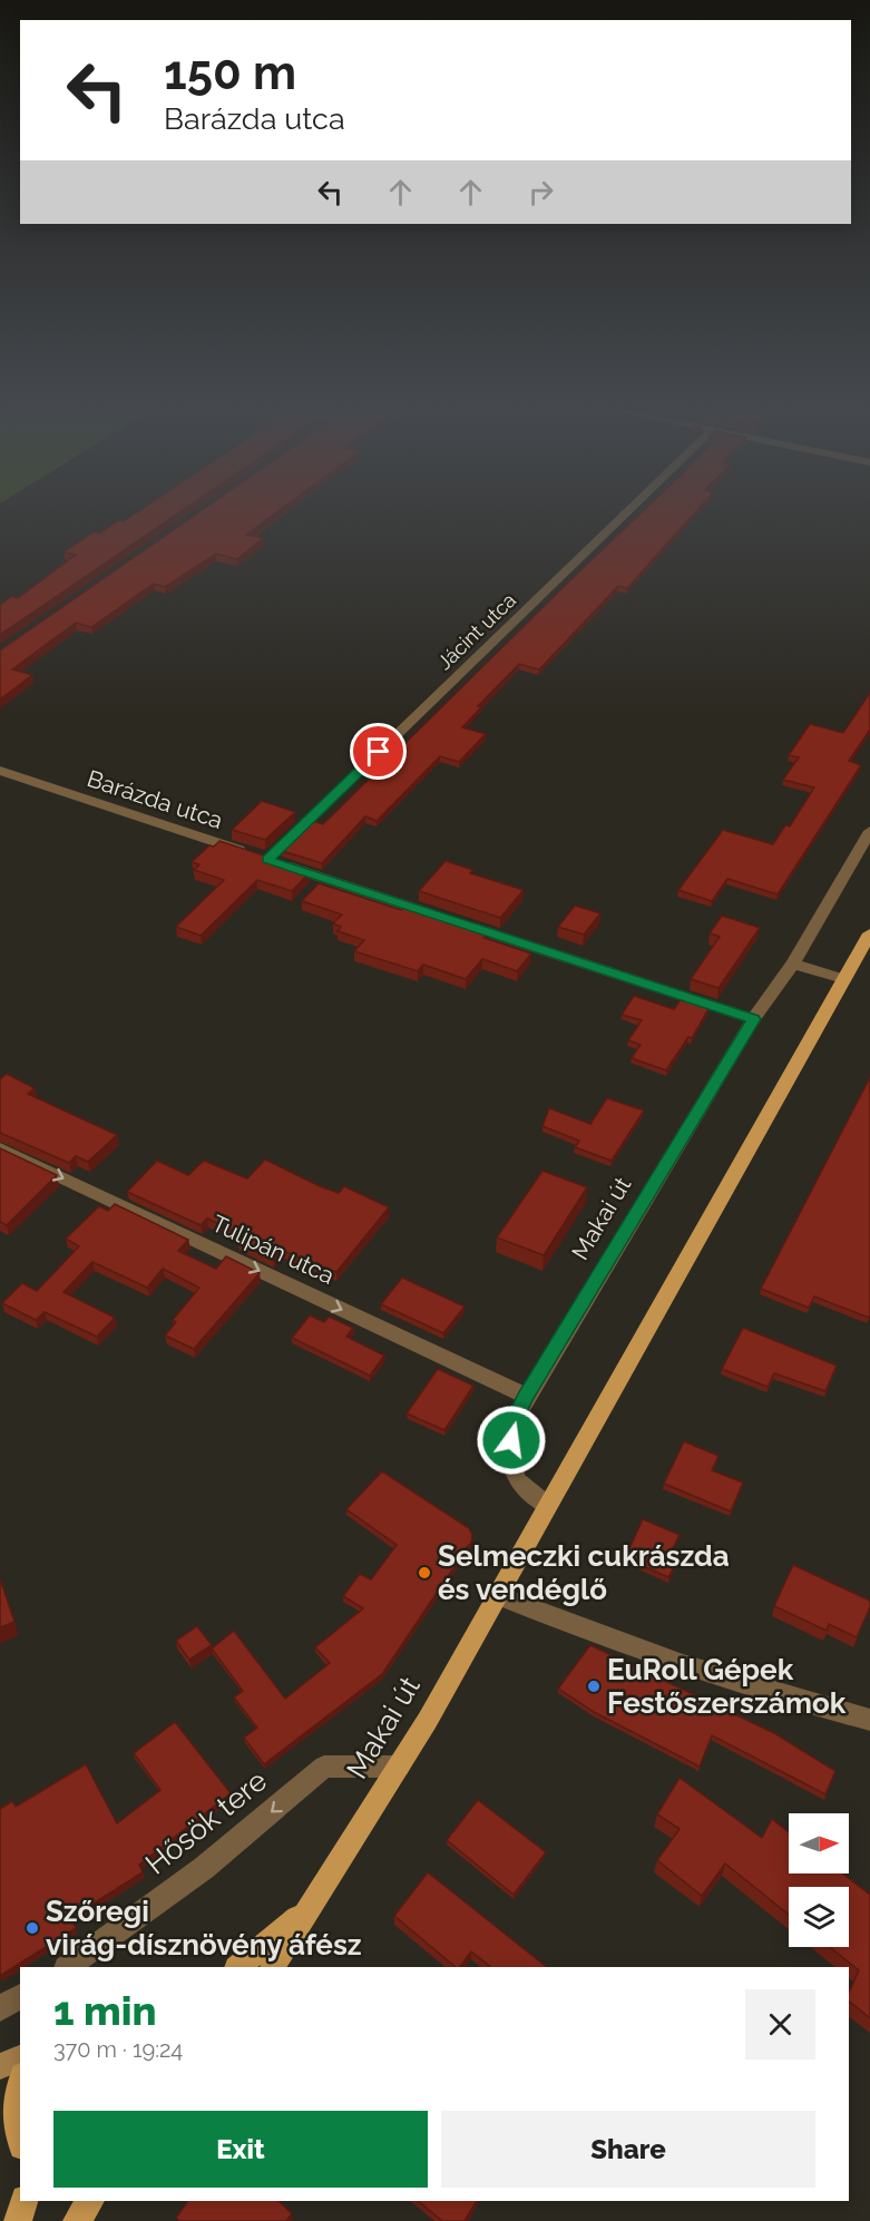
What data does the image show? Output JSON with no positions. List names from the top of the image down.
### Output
{
  "streets": {
    "main road": ["Makai út"],
    "street": [
      "Jácint utca",
      "Barázda utca",
      "Tulipán utca",
      "Hősök tere"
    ]
  },
  "crossings": [
    ["Jácint utca", "Barázda utca"],
    ["Barázda utca", "Makai út"],
    ["Makai út", "Tulipán utca"],
    ["Makai út", "Hősök tere"]
  ],
  "one_way": ["Tulipán utca", "Hősök tere"],
  "places": ["Selmeczki cukrászda és vendéglő", "EuRoll Gépek Festőszerszámok", "Szőregi virág-dísznövény áfész"],
  "north": "right",
  "page": {
    "turn": ["150 m", "Barázda utca"],
    "heading": ["1 min", "370 m · 19:24"],
    "buttons": ["Exit", "Share"]
  }
}
